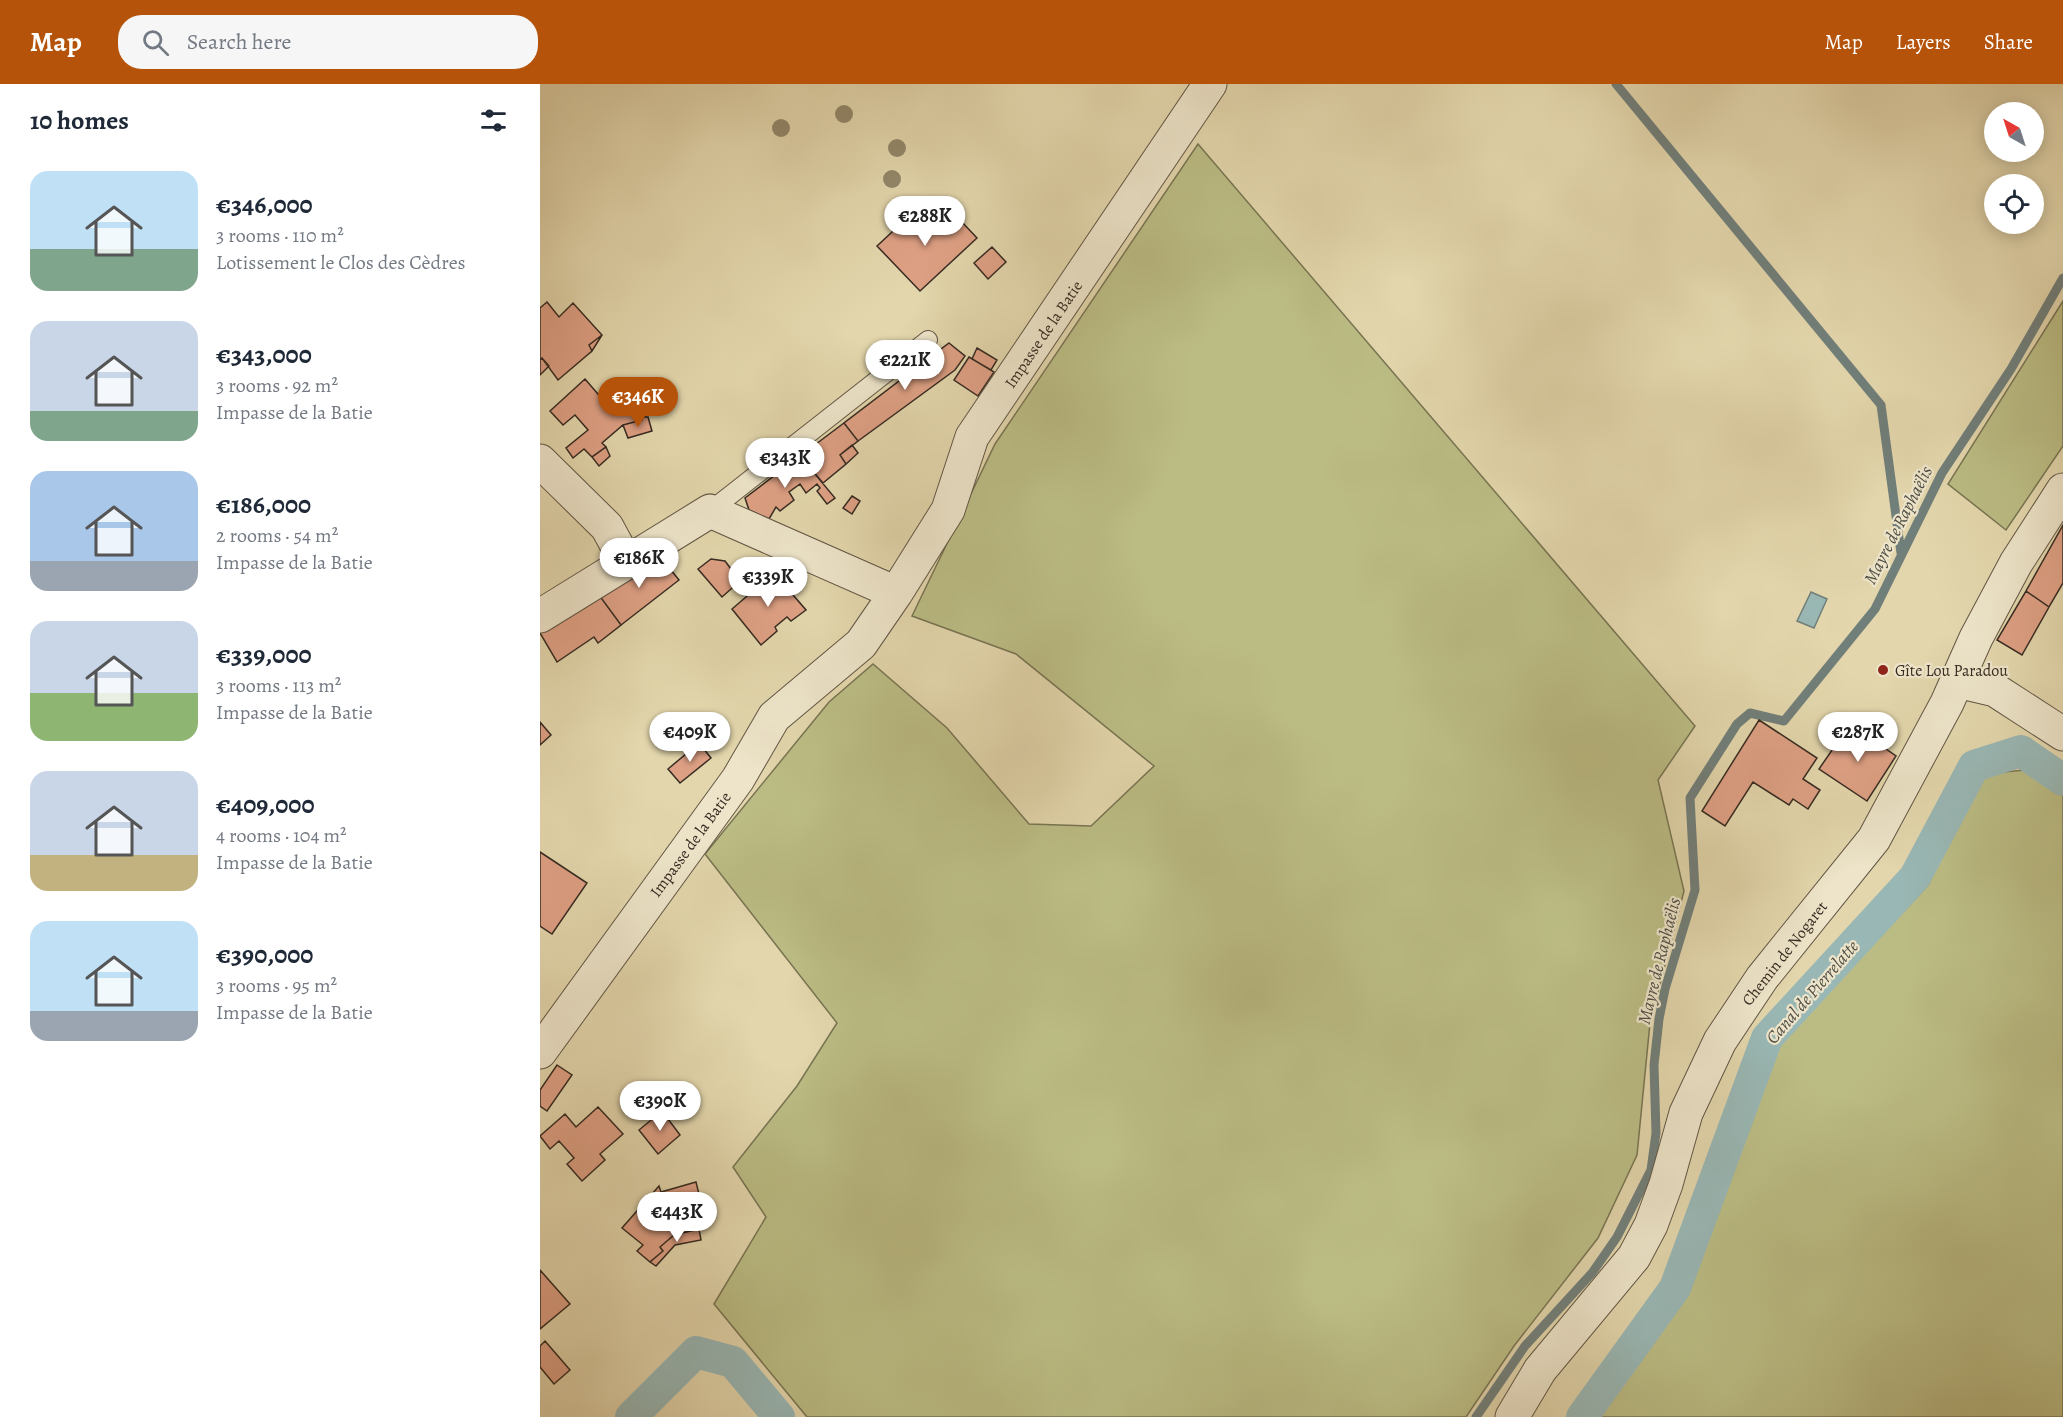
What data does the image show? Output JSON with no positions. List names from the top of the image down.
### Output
{
  "streets": {
    "street": ["Impasse de la Batie", "Chemin de Nogaret"]
  },
  "water": ["Mayre de Raphaëlis", "Canal de Pierrelatte"],
  "places": ["Gîte Lou Paradou"],
  "north": "top left",
  "page": {
    "header": "Map",
    "search": "Search here",
    "nav": ["Map", "Layers", "Share"],
    "heading": "10 homes",
    "list": [
      {
        "name": "€346,000",
        "note": "3 rooms · 110 m² · Lotissement le Clos des Cèdres"
      },
      {
        "name": "€343,000",
        "note": "3 rooms · 92 m² · Impasse de la Batie"
      },
      {
        "name": "€186,000",
        "note": "2 rooms · 54 m² · Impasse de la Batie"
      },
      {
        "name": "€339,000",
        "note": "3 rooms · 113 m² · Impasse de la Batie"
      },
      {
        "name": "€409,000",
        "note": "4 rooms · 104 m² · Impasse de la Batie"
      },
      {
        "name": "€390,000",
        "note": "3 rooms · 95 m² · Impasse de la Batie"
      }
    ],
    "price": [
      "€288K",
      "€221K",
      "€346K",
      "€343K",
      "€186K",
      "€339K",
      "€409K",
      "€287K",
      "€390K",
      "€443K"
    ]
  }
}
